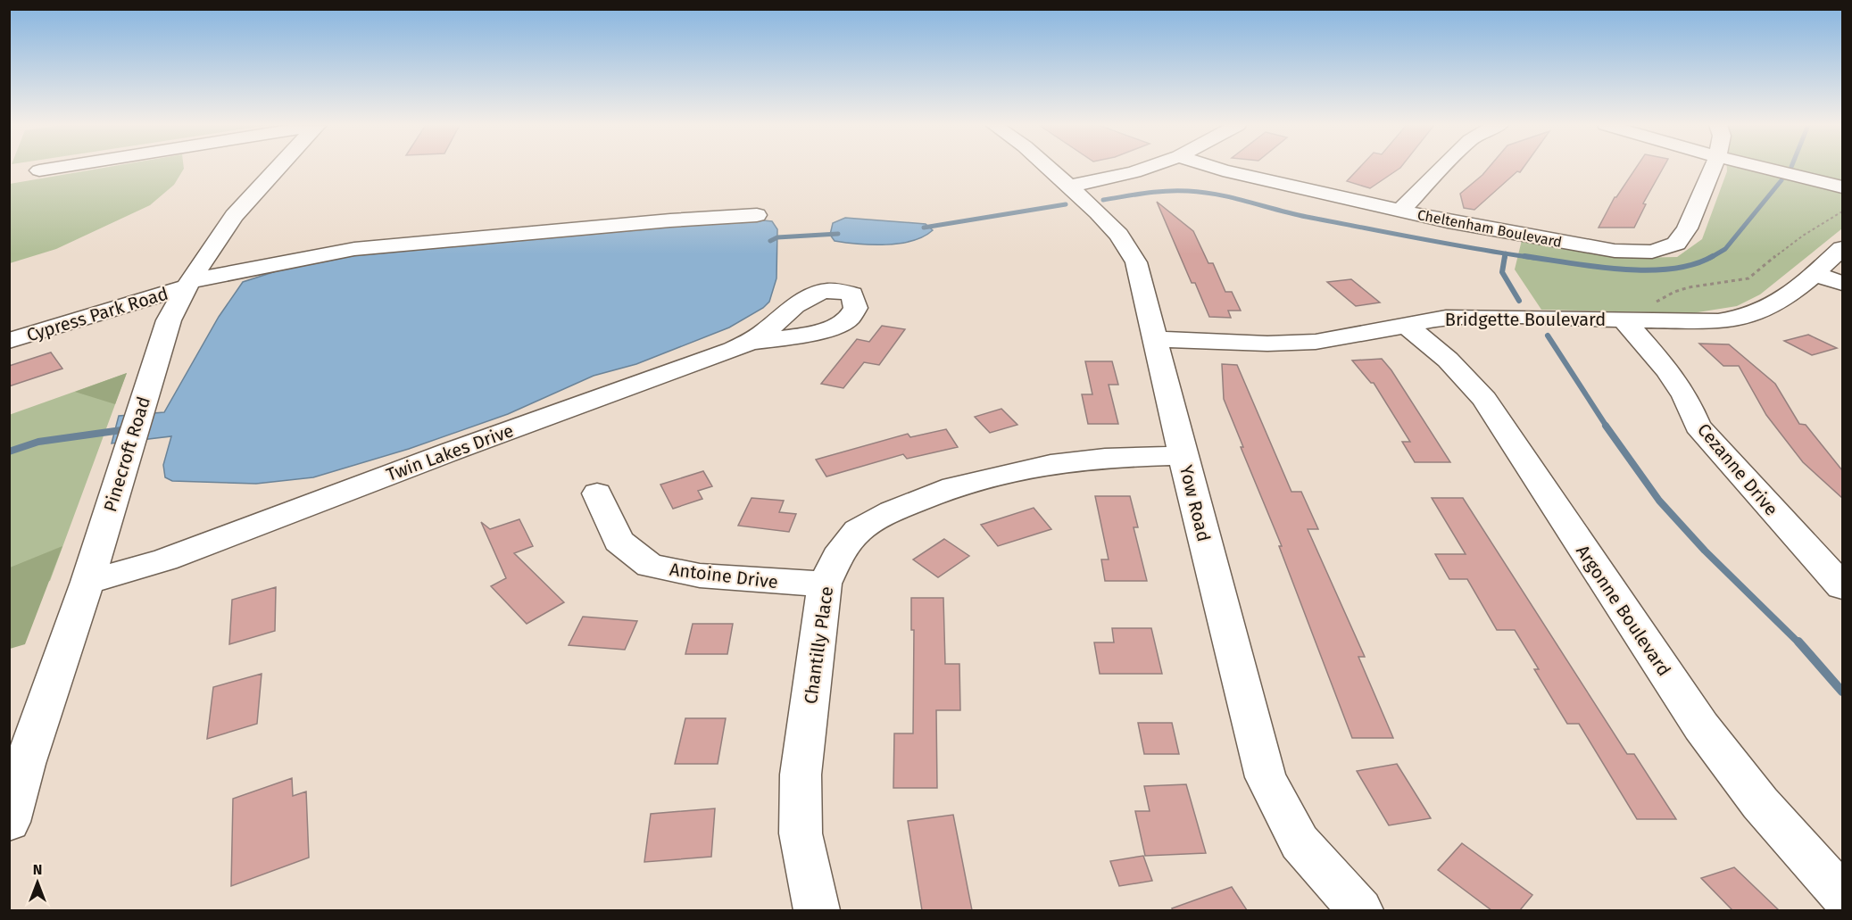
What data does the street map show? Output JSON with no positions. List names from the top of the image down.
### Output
{
  "streets": {
    "street": [
      "Cheltenham Boulevard",
      "Cypress Park Road",
      "Bridgette Boulevard",
      "Twin Lakes Drive",
      "Pinecroft Road",
      "Cezanne Drive",
      "Yow Road",
      "Antoine Drive",
      "Argonne Boulevard",
      "Chantilly Place"
    ]
  },
  "crossings": [
    ["Cypress Park Road", "Pinecroft Road"],
    ["Bridgette Boulevard", "Cezanne Drive"],
    ["Bridgette Boulevard", "Yow Road"],
    ["Bridgette Boulevard", "Argonne Boulevard"],
    ["Twin Lakes Drive", "Pinecroft Road"],
    ["Yow Road", "Chantilly Place"],
    ["Antoine Drive", "Chantilly Place"]
  ],
  "north": "top"
}
